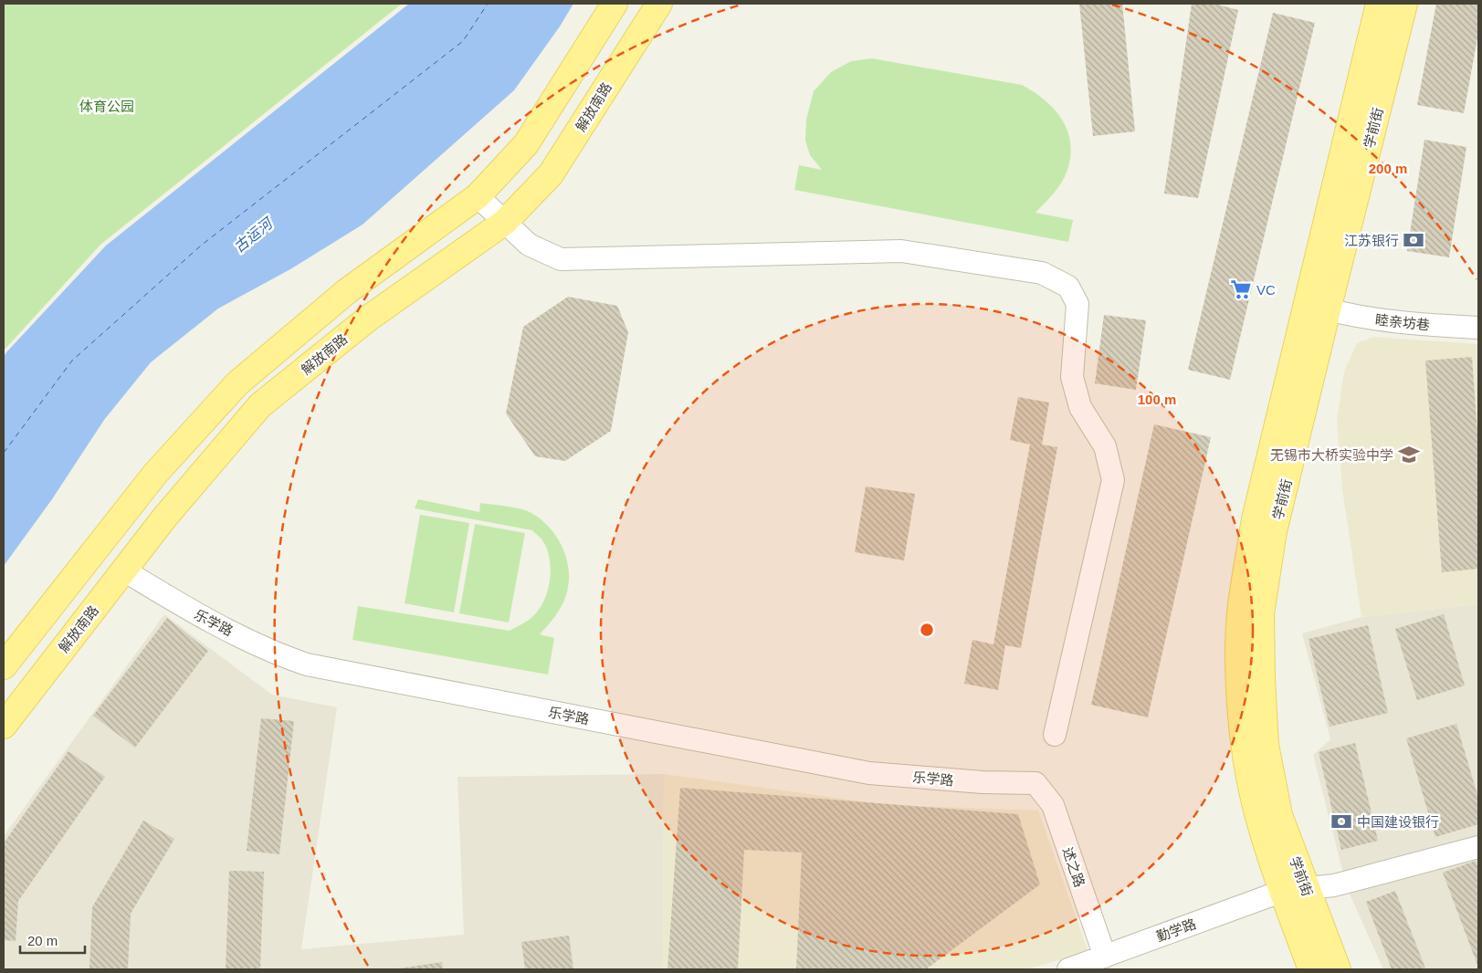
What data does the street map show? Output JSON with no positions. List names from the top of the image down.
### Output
{
  "streets": {
    "main road": ["解放南路", "学前街"],
    "street": [
      "睦亲坊巷",
      "乐学路",
      "述之路",
      "勤学路"
    ]
  },
  "crossings": [
    ["解放南路", "乐学路"],
    ["学前街", "睦亲坊巷"],
    ["学前街", "勤学路"],
    ["乐学路", "述之路"],
    ["述之路", "勤学路"]
  ],
  "water": ["古运河"],
  "parks": ["体育公园"],
  "places": {
    "bank": ["江苏银行", "中国建设银行"],
    "supermarket": ["VC"],
    "school or university": ["无锡市大桥实验中学"]
  },
  "scale_bar": "20 m",
  "rings": ["200 m", "100 m"]
}
